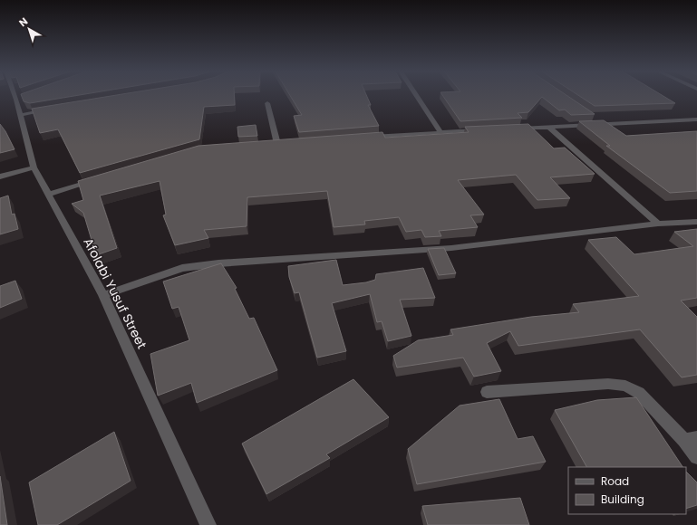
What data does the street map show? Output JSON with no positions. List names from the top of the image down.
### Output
{
  "streets": {
    "street": ["Afolabi Yusuf Street"]
  },
  "legend": ["Road", "Building"],
  "north": "top left"
}
